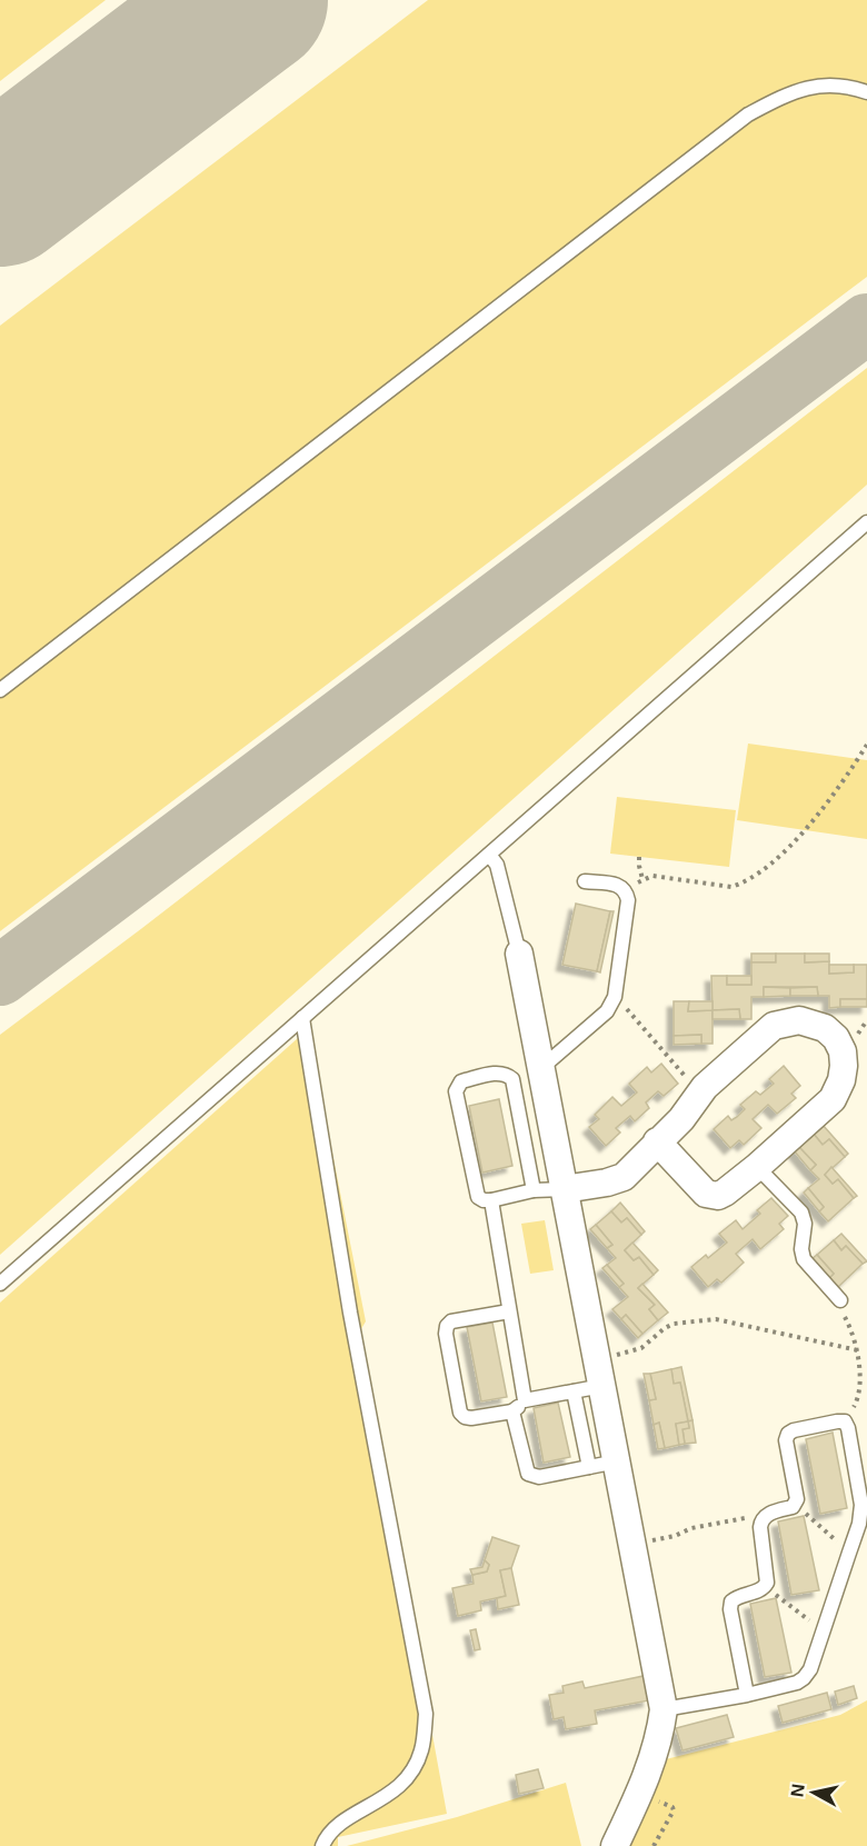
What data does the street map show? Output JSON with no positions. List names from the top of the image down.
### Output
{
  "north": "left"
}
